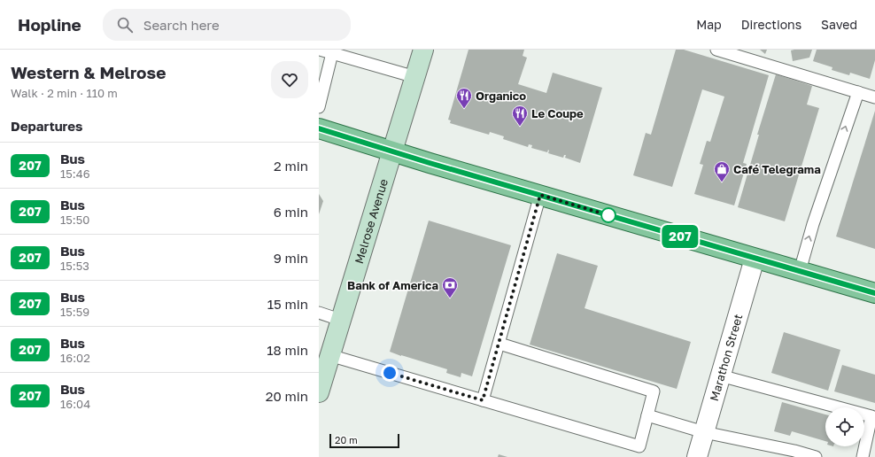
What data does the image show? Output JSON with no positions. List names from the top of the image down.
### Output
{
  "streets": {
    "main road": ["Melrose Avenue"],
    "street": ["Marathon Street"]
  },
  "places": {
    "restaurant": ["Organico", "Le Coupe"],
    "shop": ["Café Telegrama"],
    "bank": ["Bank of America"]
  },
  "lines": ["bus line 207"],
  "scale_bar": "20 m",
  "page": {
    "header": "Hopline",
    "search": "Search here",
    "nav": ["Map", "Directions", "Saved"],
    "heading": [
      ["Western & Melrose", "Walk · 2 min · 110 m"],
      "Departures"
    ],
    "on_map": "207",
    "list": [
      {
        "mark": "207",
        "name": "Bus",
        "note": "15:46",
        "value": "2 min"
      },
      {
        "mark": "207",
        "name": "Bus",
        "note": "15:50",
        "value": "6 min"
      },
      {
        "mark": "207",
        "name": "Bus",
        "note": "15:53",
        "value": "9 min"
      },
      {
        "mark": "207",
        "name": "Bus",
        "note": "15:59",
        "value": "15 min"
      },
      {
        "mark": "207",
        "name": "Bus",
        "note": "16:02",
        "value": "18 min"
      },
      {
        "mark": "207",
        "name": "Bus",
        "note": "16:04",
        "value": "20 min"
      }
    ],
    "scale": "20 m"
  }
}
